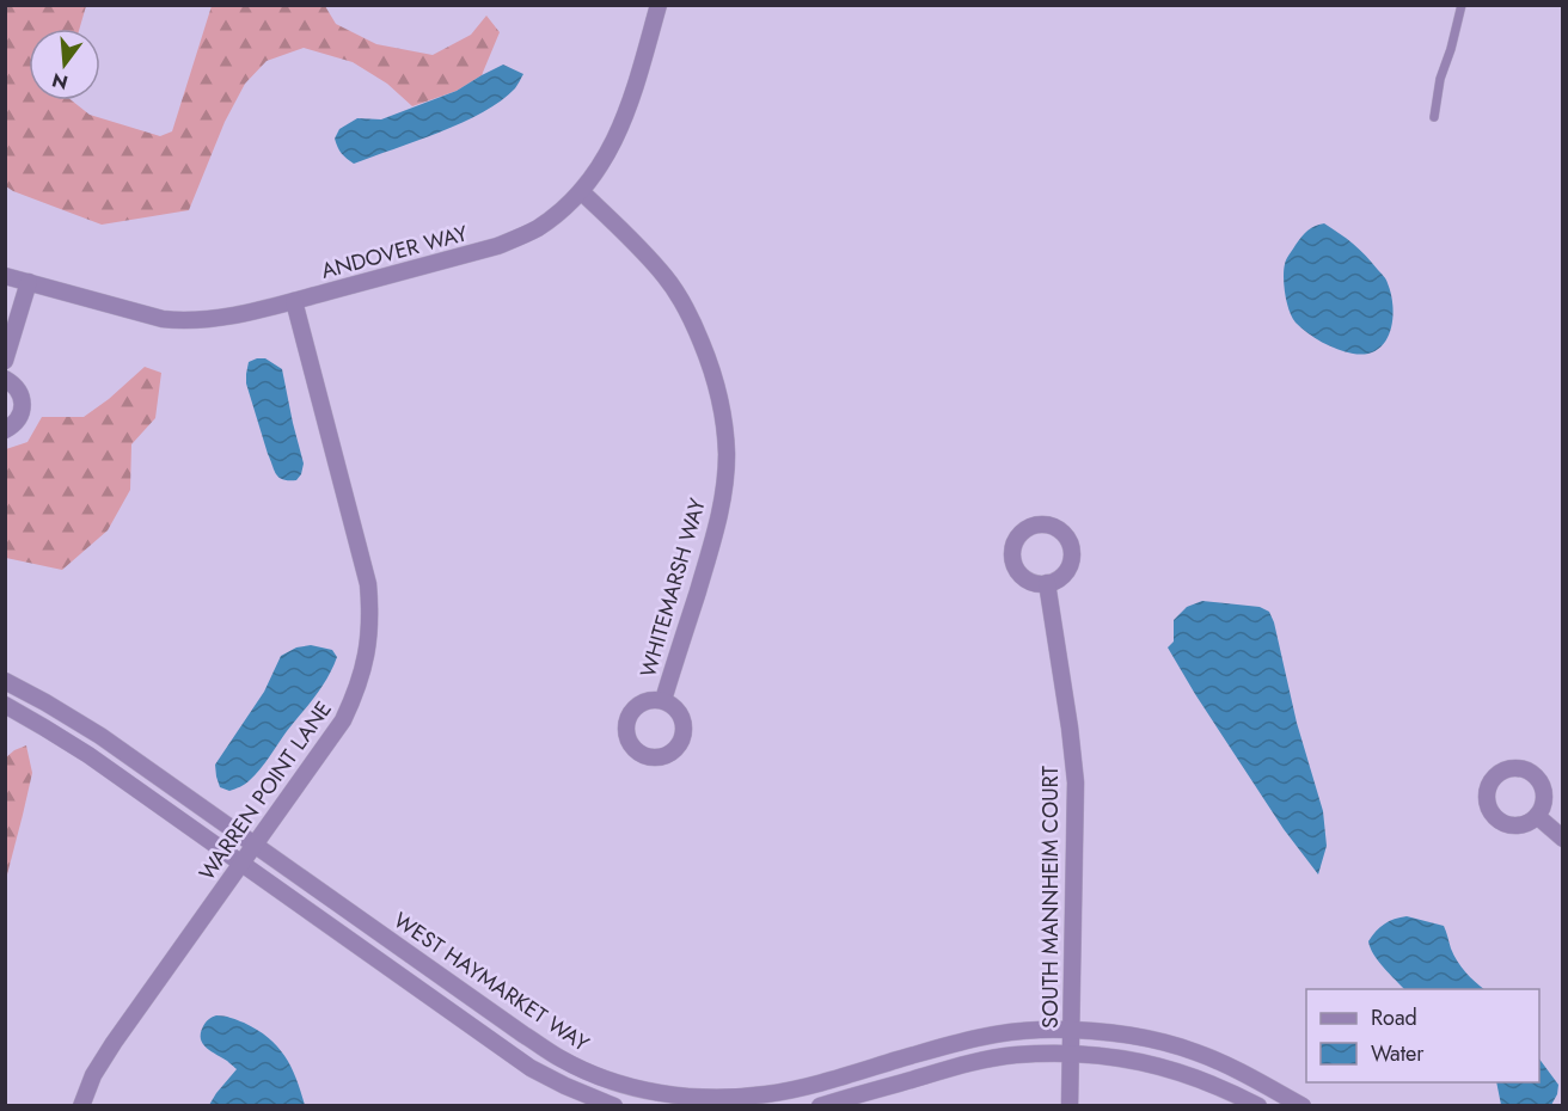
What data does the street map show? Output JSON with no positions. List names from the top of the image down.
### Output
{
  "streets": {
    "street": [
      "ANDOVER WAY",
      "WHITEMARSH WAY",
      "WARREN POINT LANE",
      "SOUTH MANNHEIM COURT",
      "WEST HAYMARKET WAY"
    ]
  },
  "crossings": [
    ["ANDOVER WAY", "WHITEMARSH WAY"],
    ["ANDOVER WAY", "WARREN POINT LANE"],
    ["WARREN POINT LANE", "WEST HAYMARKET WAY"],
    ["SOUTH MANNHEIM COURT", "WEST HAYMARKET WAY"]
  ],
  "legend": ["Road", "Water"],
  "north": "bottom"
}
